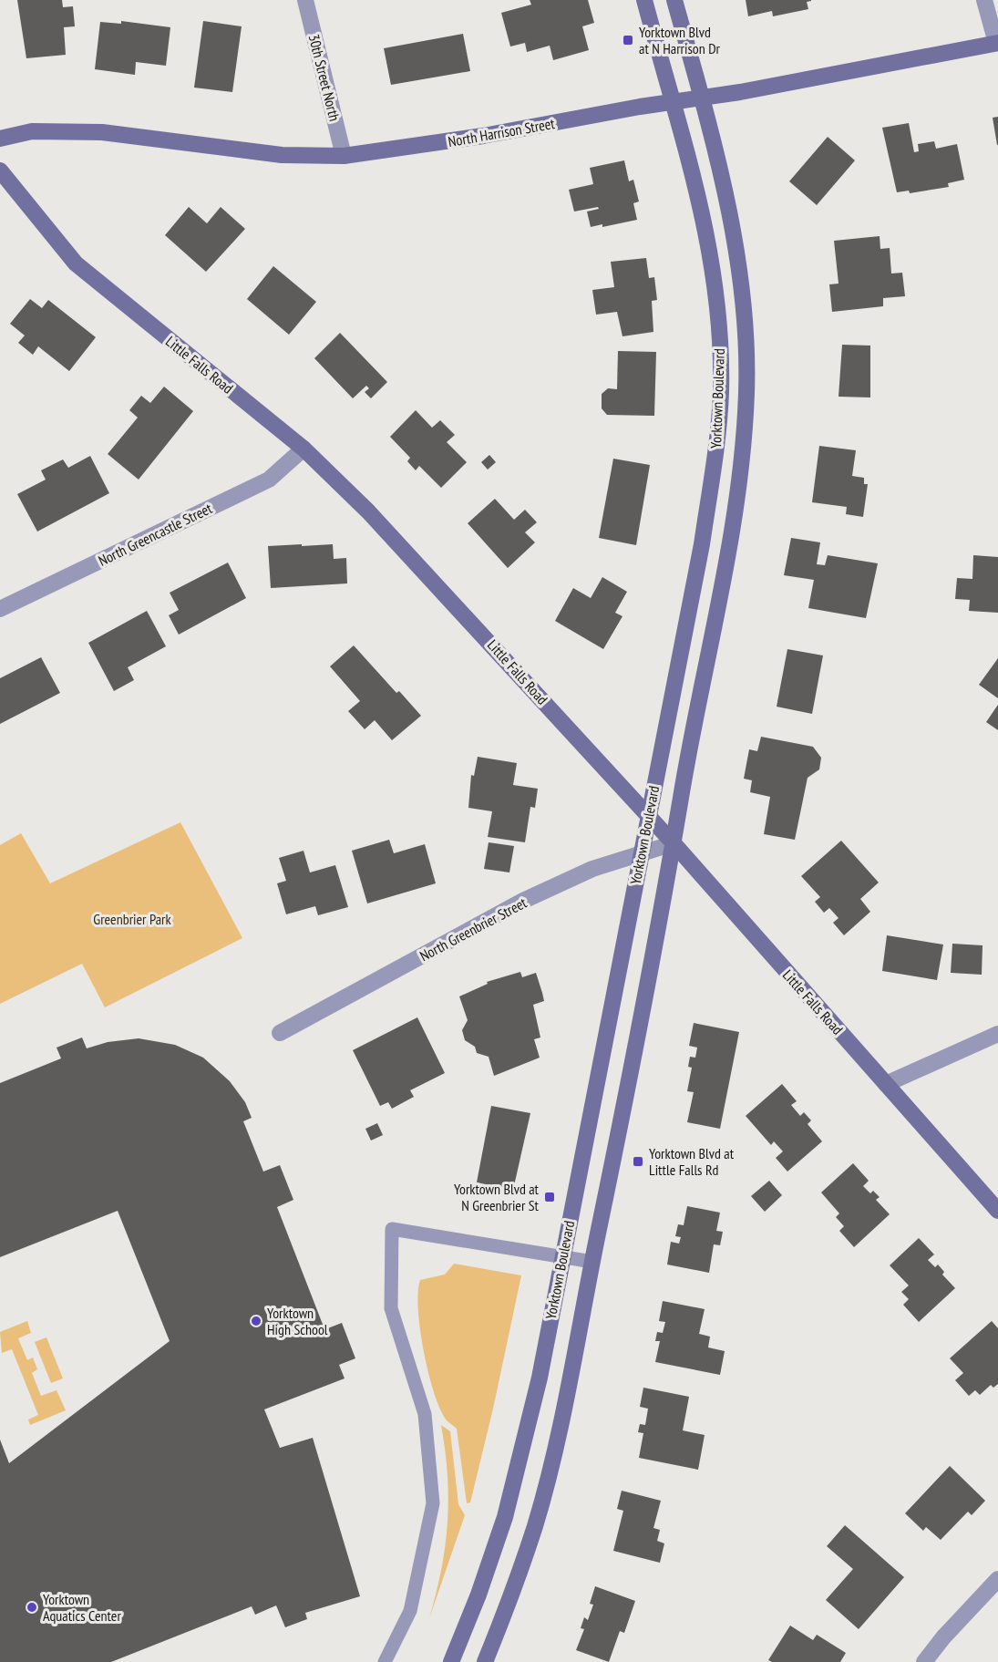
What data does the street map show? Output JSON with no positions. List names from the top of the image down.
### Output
{
  "streets": {
    "street": [
      "30th Street North",
      "North Harrison Street",
      "Little Falls Road",
      "Yorktown Boulevard",
      "North Greencastle Street",
      "North Greenbrier Street"
    ]
  },
  "crossings": [
    ["30th Street North", "North Harrison Street"],
    ["North Harrison Street", "Yorktown Boulevard"],
    ["Little Falls Road", "Yorktown Boulevard"],
    ["Little Falls Road", "North Greencastle Street"],
    ["Little Falls Road", "North Greenbrier Street"],
    ["Yorktown Boulevard", "North Greenbrier Street"]
  ],
  "parks": ["Greenbrier Park"],
  "places": {
    "transit": ["Yorktown Blvd at N Harrison Dr", "Yorktown Blvd at Little Falls Rd", "Yorktown Blvd at N Greenbrier St"],
    "other": ["Yorktown High School", "Yorktown Aquatics Center"]
  }
}
